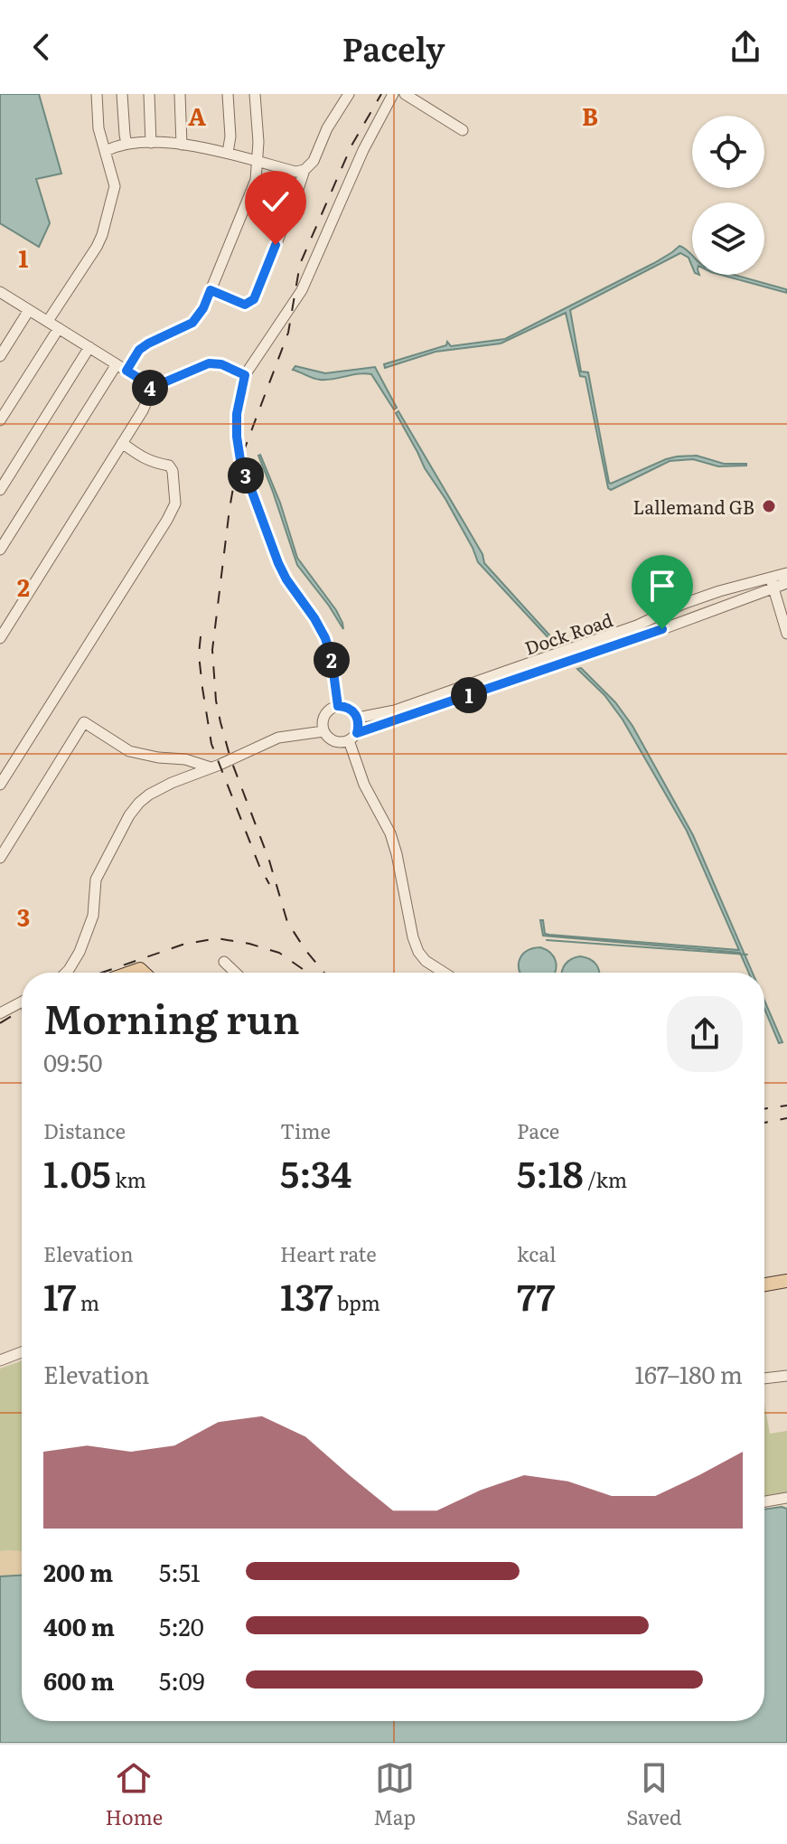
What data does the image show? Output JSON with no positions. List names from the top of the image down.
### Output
{
  "streets": {
    "street": ["Dock Road"]
  },
  "places": ["Lallemand GB"],
  "page": {
    "header": "Pacely",
    "pins": [
      "4",
      "3",
      "2",
      "1"
    ],
    "heading": ["Morning run", "09:50"],
    "stats": [
      ["Distance", "1.05 km"],
      ["Time", "5:34"],
      ["Pace", "5:18 /km"],
      ["Elevation", "17 m"],
      ["Heart rate", "137 bpm"],
      ["kcal", "77"]
    ],
    "chart": ["Elevation", "167–180 m"],
    "list": [
      {
        "name": "200 m",
        "note": "5:51"
      },
      {
        "name": "400 m",
        "note": "5:20"
      },
      {
        "name": "600 m",
        "note": "5:09"
      }
    ],
    "tabs": ["Home", "Map", "Saved"]
  },
  "grid": {
    "columns": ["A", "B"],
    "rows": ["1", "2", "3"]
  }
}
